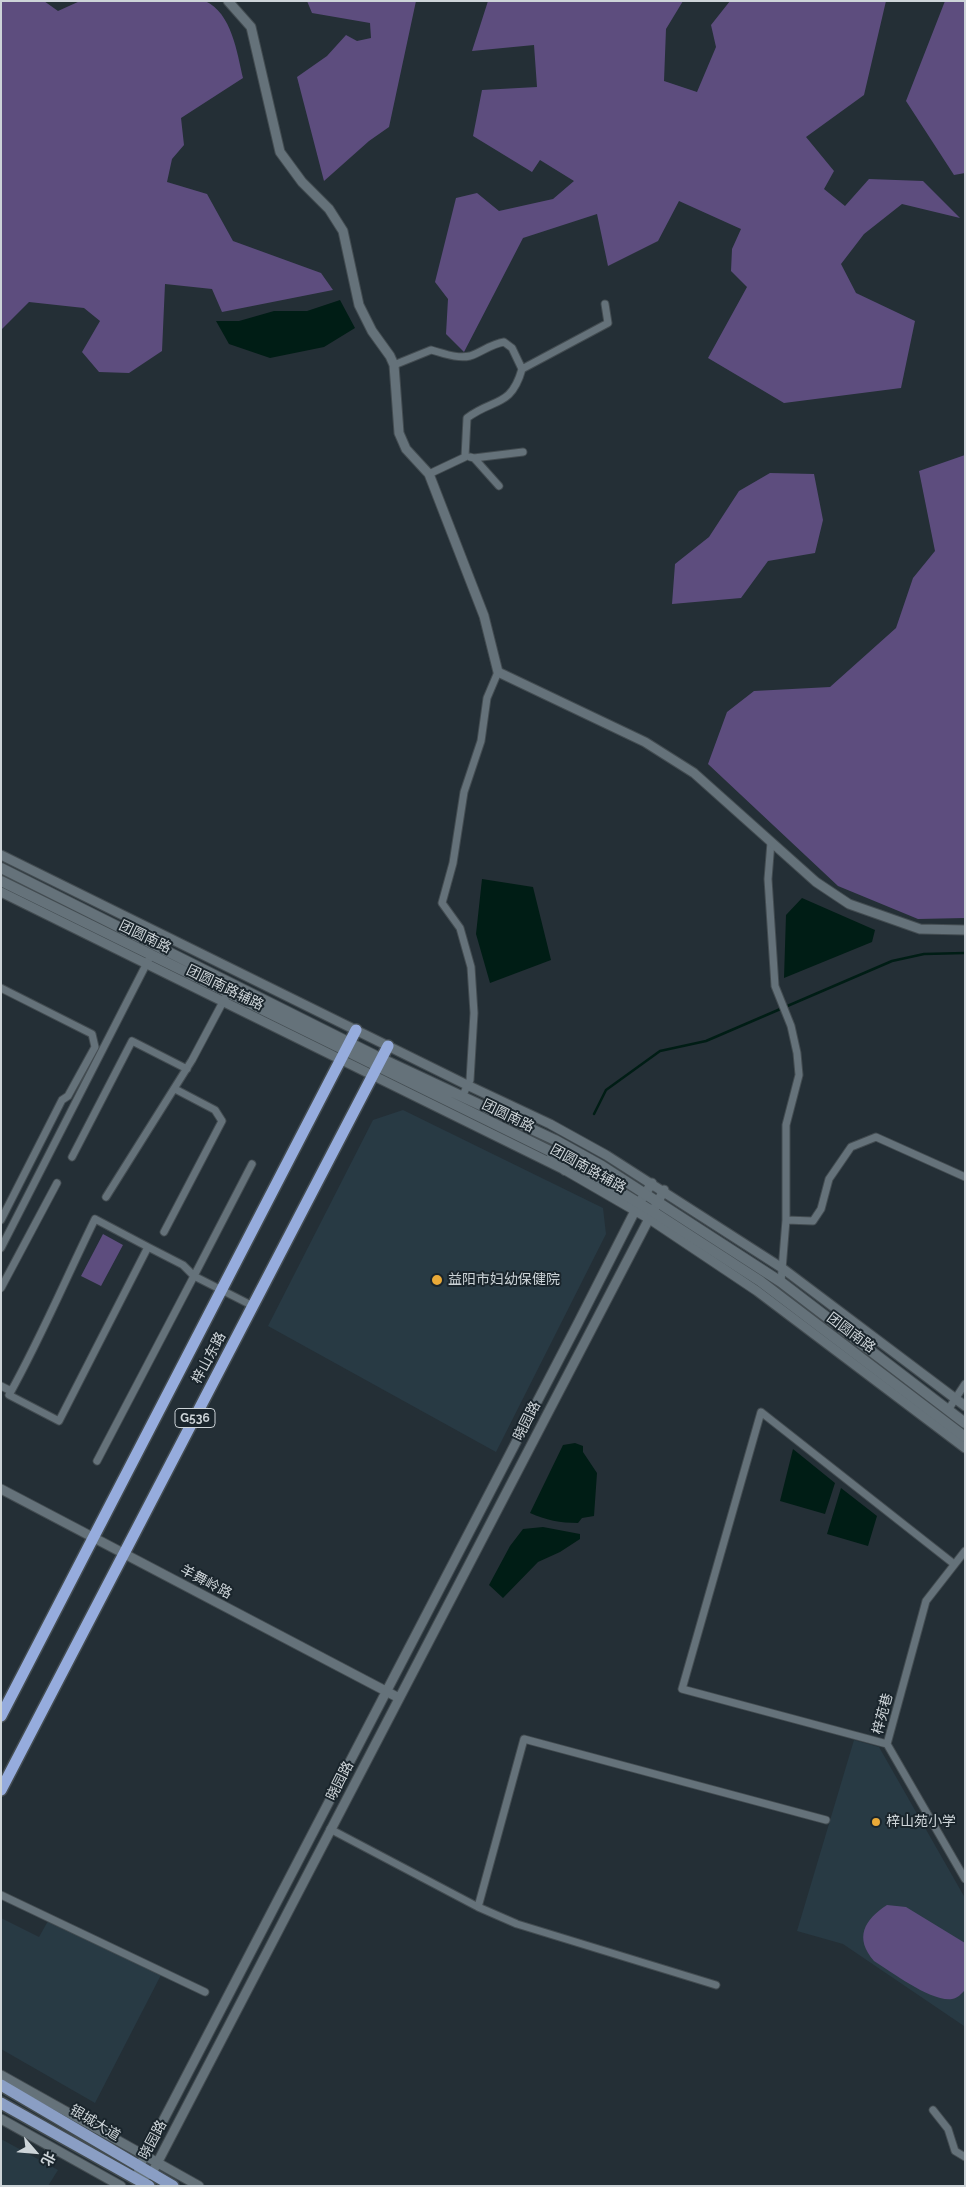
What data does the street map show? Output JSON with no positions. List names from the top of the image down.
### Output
{
  "streets": {
    "highway": ["梓山东路", "G536"],
    "main road": ["团圆南路", "银城大道"],
    "street": [
      "团圆南路辅路",
      "晓园路",
      "羊舞岭路",
      "梓苑巷"
    ]
  },
  "crossings": [
    ["团圆南路", "团圆南路辅路"],
    ["团圆南路", "梓山东路"],
    ["团圆南路", "晓园路"],
    ["团圆南路辅路", "梓山东路"],
    ["团圆南路辅路", "晓园路"],
    ["梓山东路", "羊舞岭路"],
    ["晓园路", "羊舞岭路"],
    ["晓园路", "银城大道"]
  ],
  "places": ["益阳市妇幼保健院", "梓山苑小学"],
  "north": "bottom right"
}
